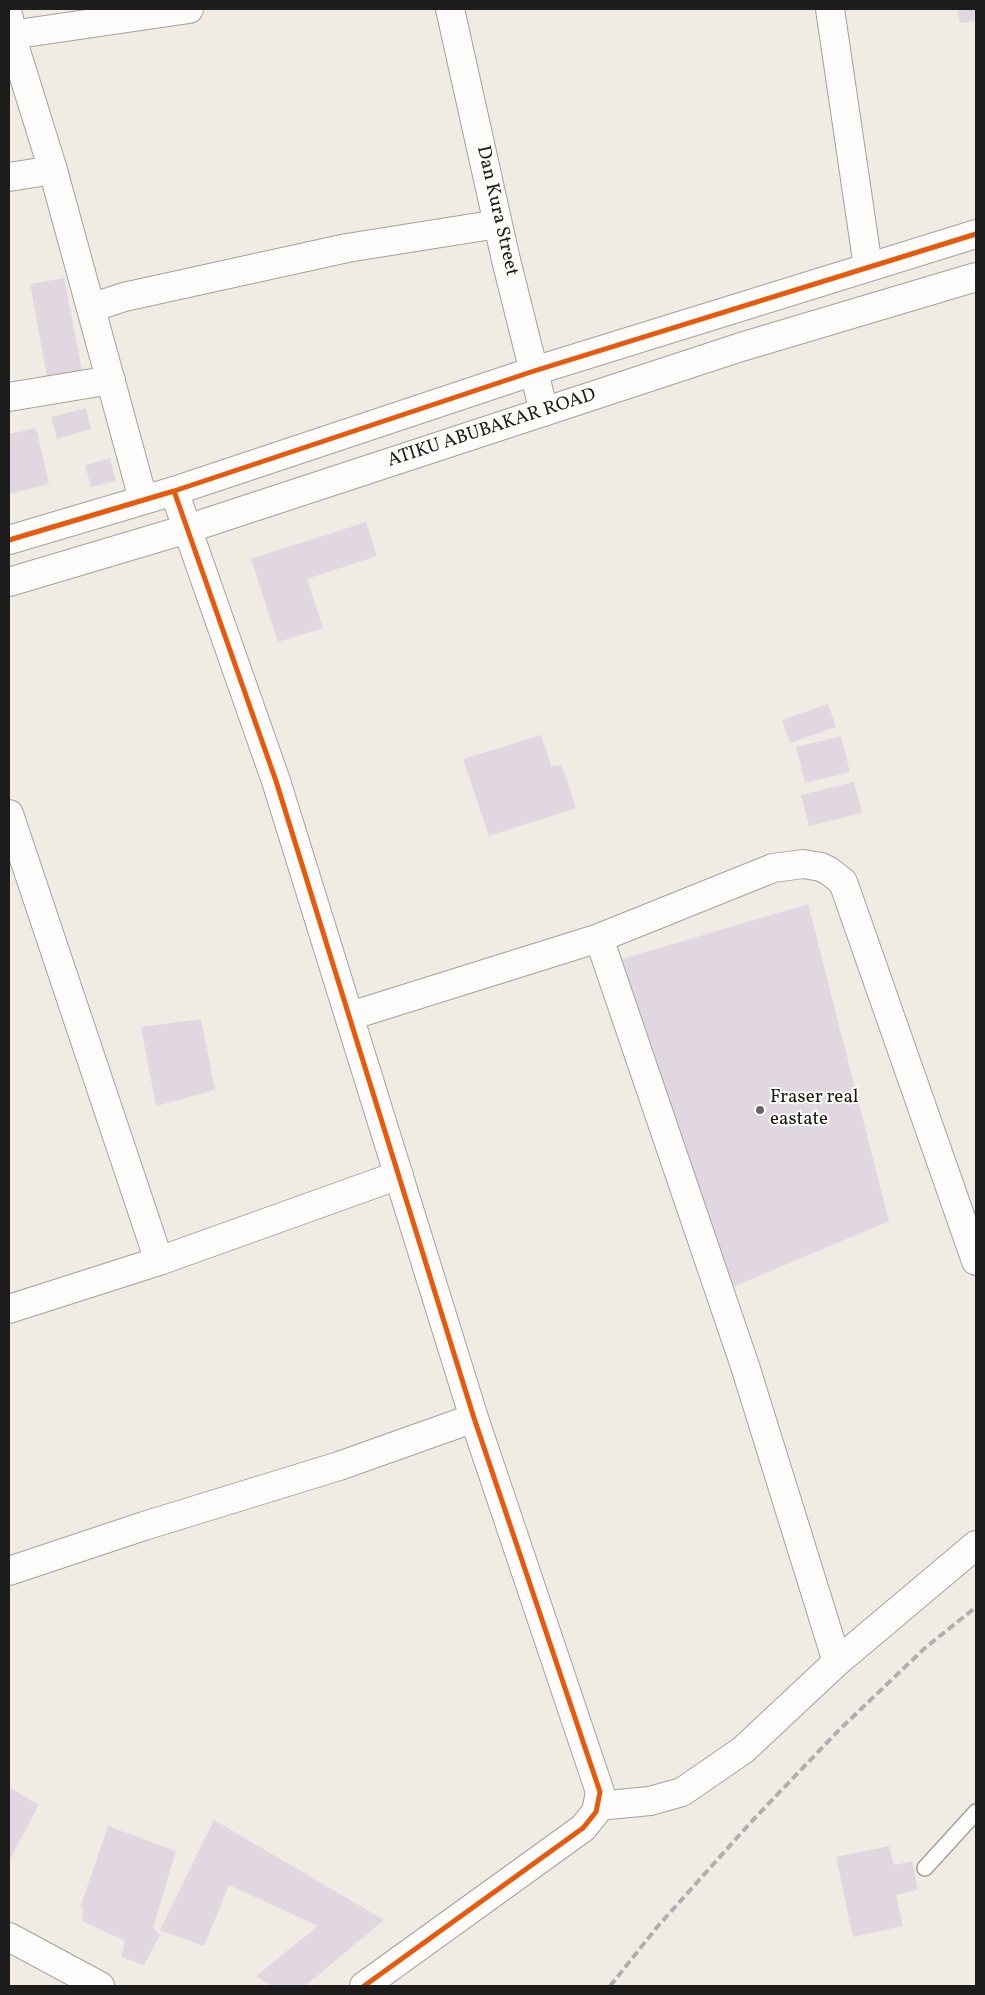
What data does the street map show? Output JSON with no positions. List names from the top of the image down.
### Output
{
  "streets": {
    "street": ["Dan Kura Street", "ATIKU ABUBAKAR ROAD"]
  },
  "crossings": [
    ["Dan Kura Street", "ATIKU ABUBAKAR ROAD"]
  ],
  "places": ["Fraser real eastate"]
}
